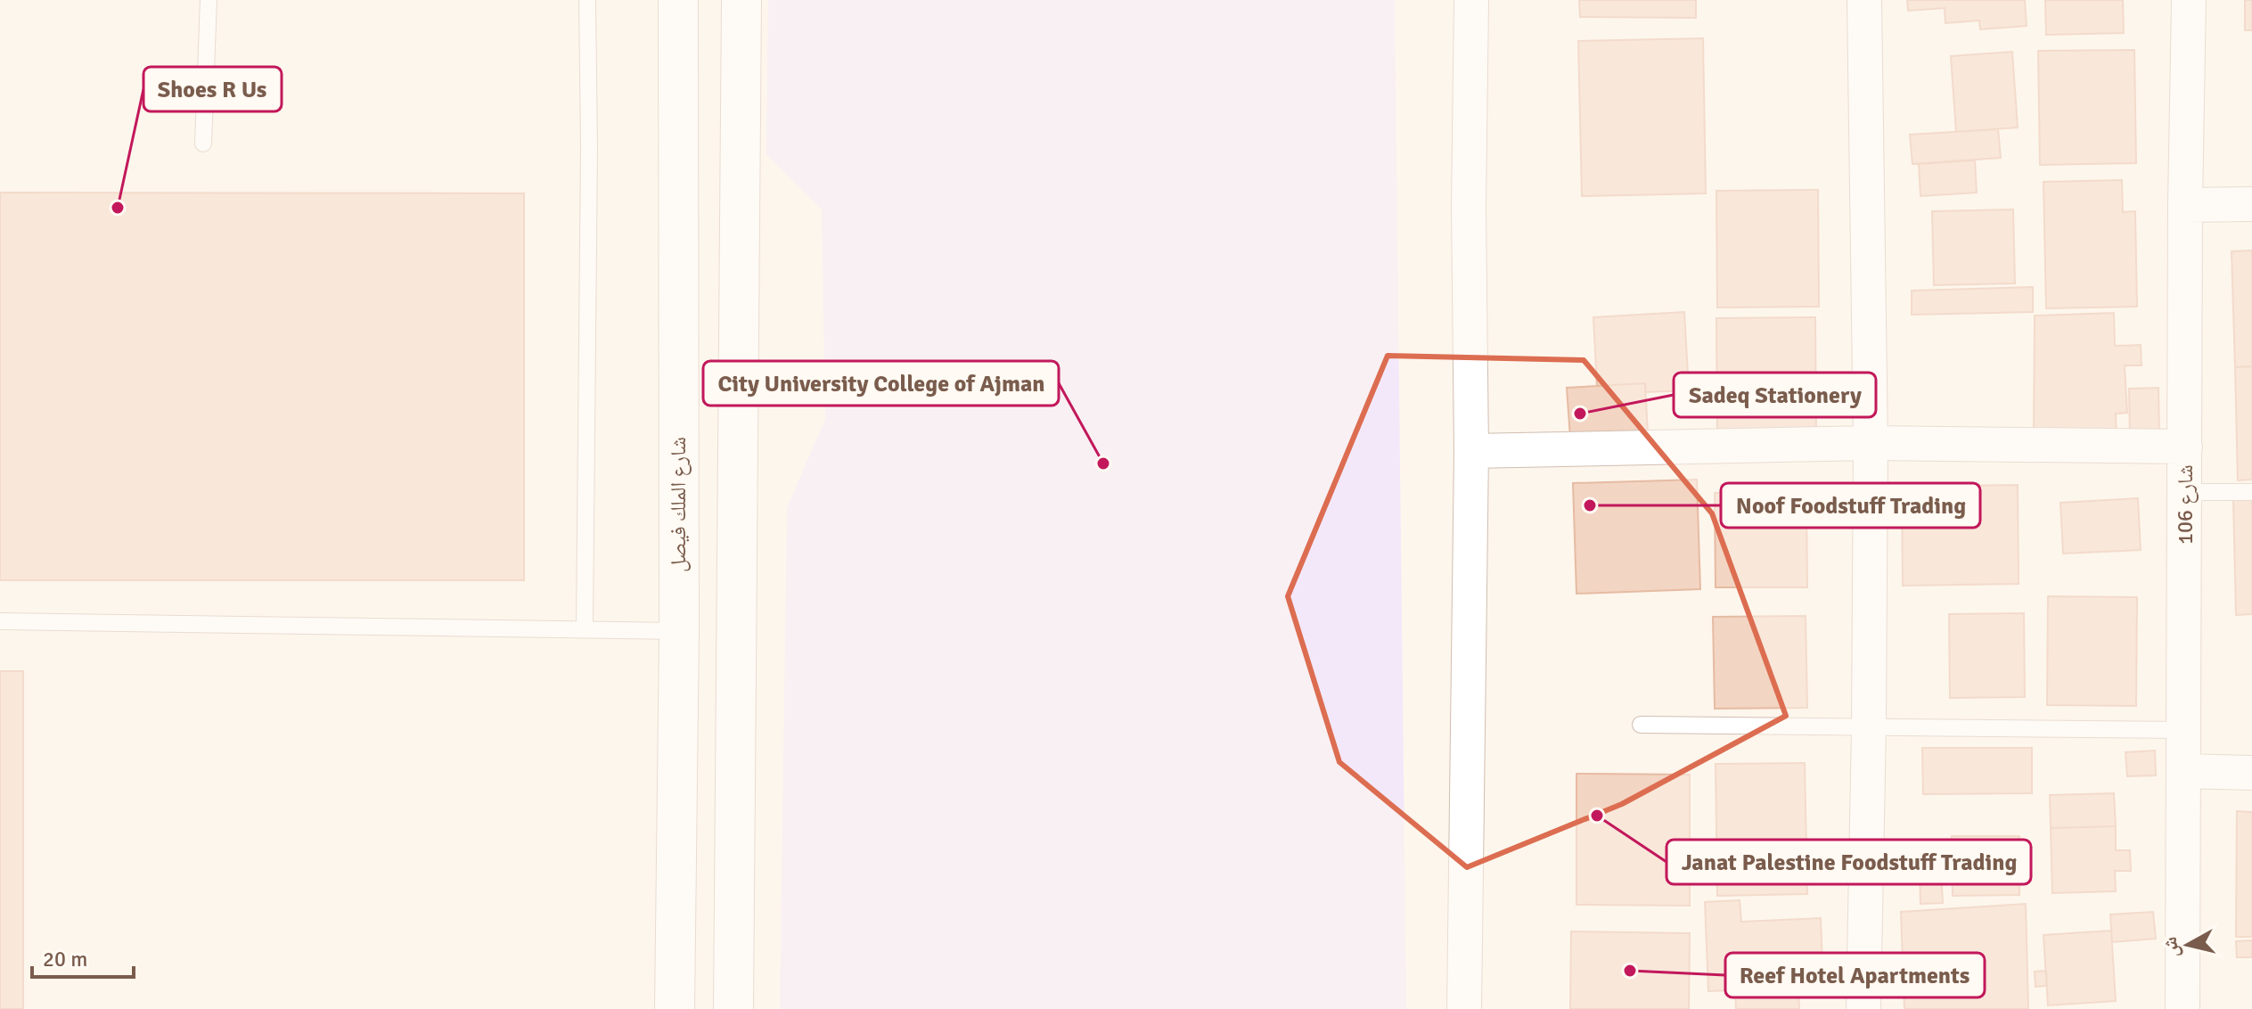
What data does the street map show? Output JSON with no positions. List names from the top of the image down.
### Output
{
  "streets": {
    "street": ["شارع الملك فيصل", "شارع 106"]
  },
  "places": [
    "Shoes R Us",
    "Sadeq Stationery",
    "City University College of Ajman",
    "Noof Foodstuff Trading",
    "Janat Palestine Foodstuff Trading",
    "Reef Hotel Apartments"
  ],
  "scale_bar": "20 m",
  "north": "left"
}
